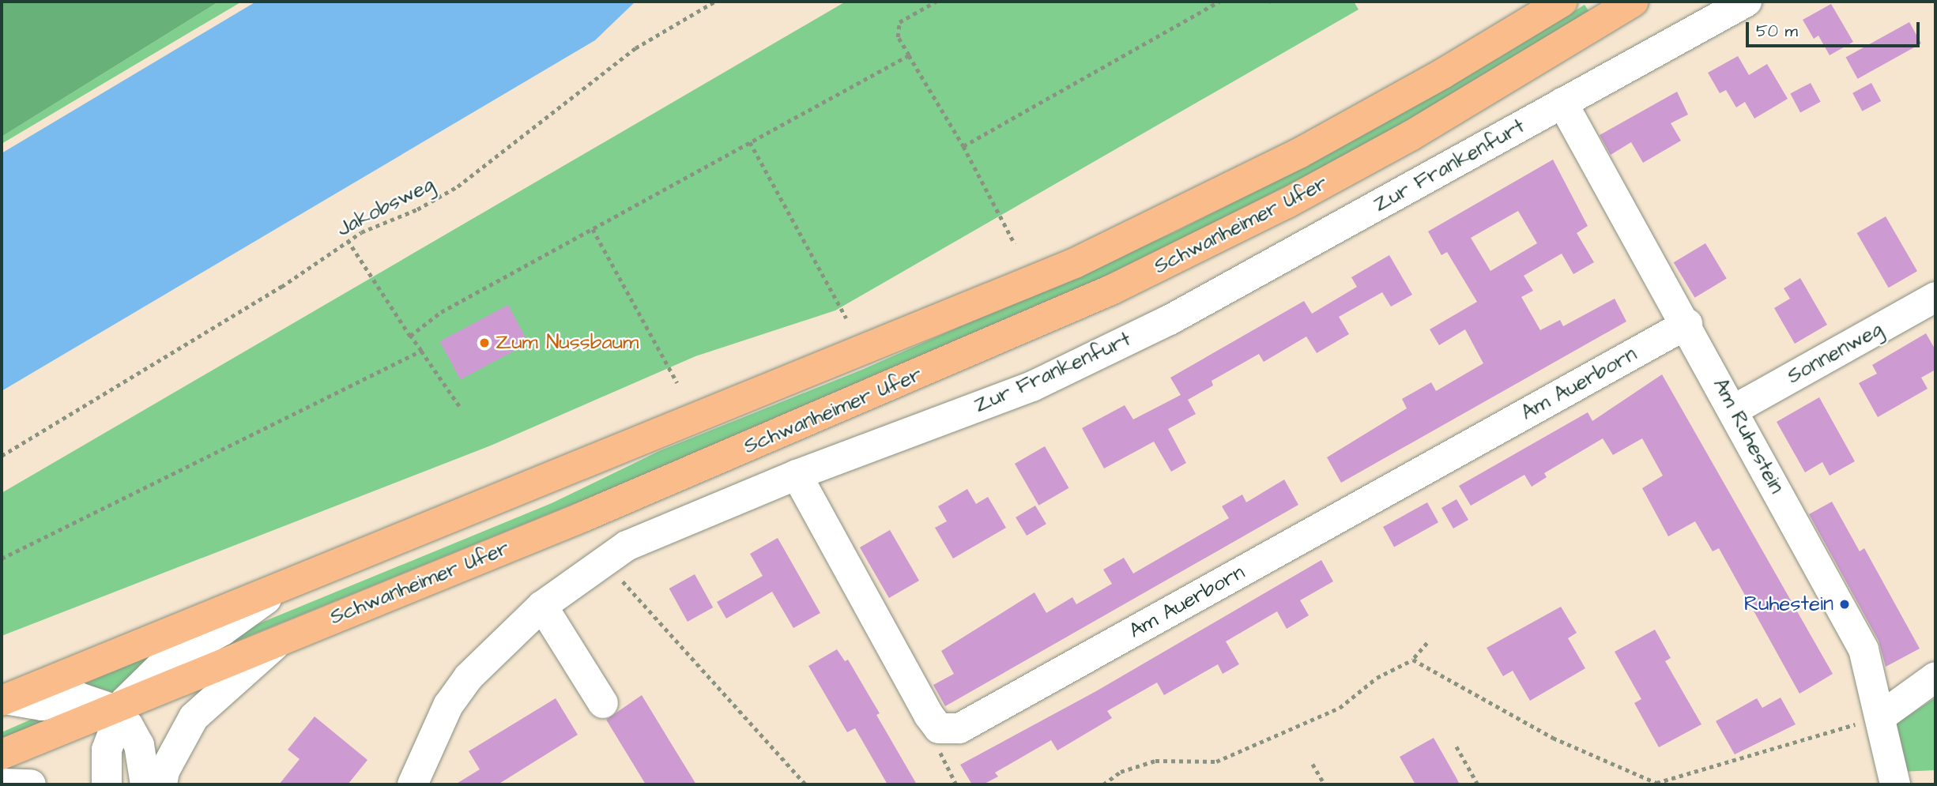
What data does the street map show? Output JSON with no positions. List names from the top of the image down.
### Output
{
  "streets": {
    "main road": ["Schwanheimer Ufer"],
    "street": [
      "Zur Frankenfurt",
      "Sonnenweg",
      "Am Auerborn",
      "Am Ruhestein"
    ],
    "path": ["Jakobsweg"]
  },
  "crossings": [
    ["Zur Frankenfurt", "Am Auerborn"],
    ["Zur Frankenfurt", "Am Ruhestein"],
    ["Sonnenweg", "Am Ruhestein"],
    ["Am Auerborn", "Am Ruhestein"]
  ],
  "places": ["Zum Nussbaum", "Ruhestein"],
  "scale_bar": "50 m"
}
